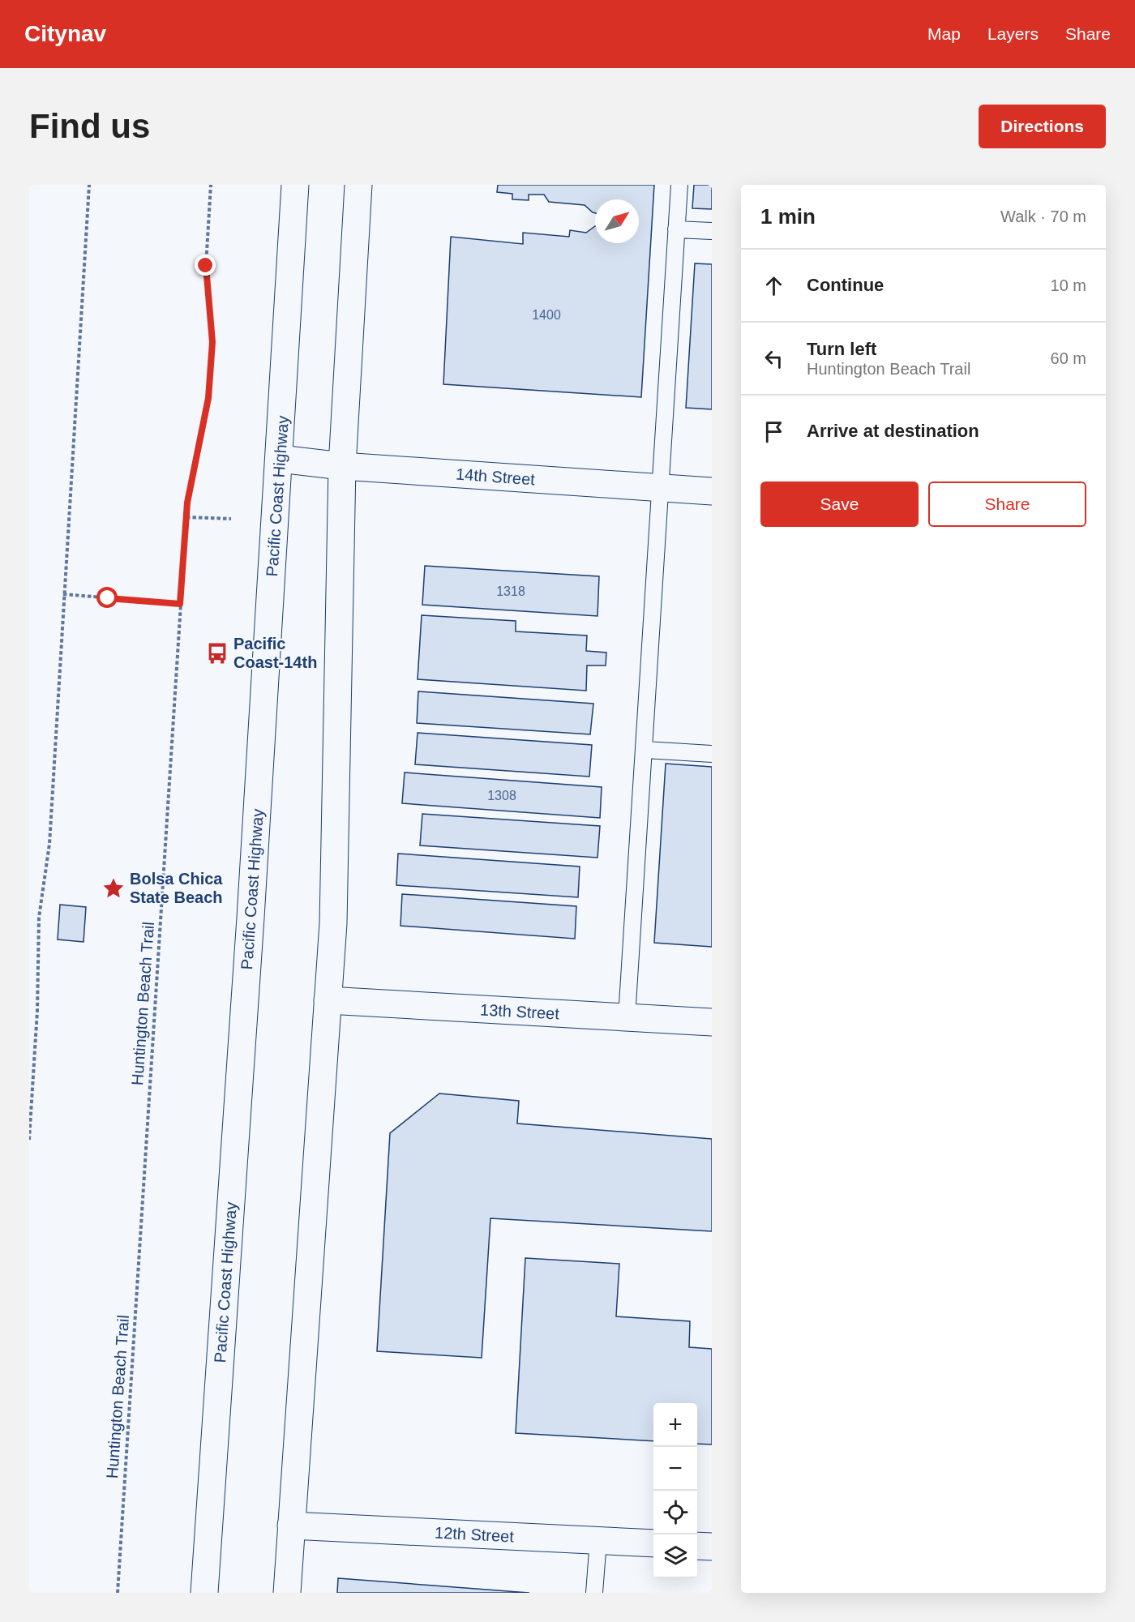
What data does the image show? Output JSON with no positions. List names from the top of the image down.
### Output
{
  "streets": {
    "main road": [
      "14th Street",
      "Pacific Coast Highway",
      "13th Street",
      "12th Street"
    ],
    "path": ["Huntington Beach Trail"]
  },
  "crossings": [
    ["14th Street", "Pacific Coast Highway"]
  ],
  "places": {
    "bus stop": ["Pacific Coast-14th"],
    "place": ["Bolsa Chica State Beach"]
  },
  "house_numbers": ["1400", "1318", "1308"],
  "north": "top right",
  "page": {
    "header": "Citynav",
    "nav": ["Map", "Layers", "Share"],
    "buttons": [
      "Directions",
      ["Save", "Share"]
    ],
    "title": "Find us",
    "heading": ["1 min", "Walk · 70 m"],
    "list": [
      ["Continue", "10 m"],
      ["Turn left", "Huntington Beach Trail", "60 m"],
      "Arrive at destination"
    ],
    "map_buttons": ["+", "−"]
  }
}
